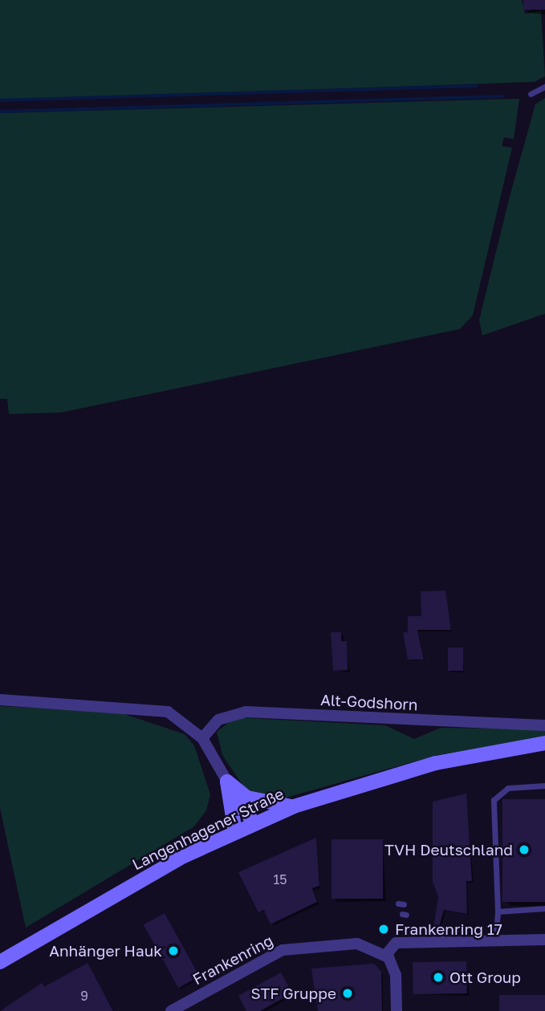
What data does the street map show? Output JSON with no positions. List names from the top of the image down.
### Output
{
  "streets": {
    "main road": ["Langenhagener Straße"],
    "street": ["Alt-Godshorn", "Frankenring"]
  },
  "places": [
    "TVH Deutschland",
    "Frankenring 17",
    "Anhänger Hauk",
    "Ott Group",
    "STF Gruppe"
  ],
  "house_numbers": ["15", "9"]
}
